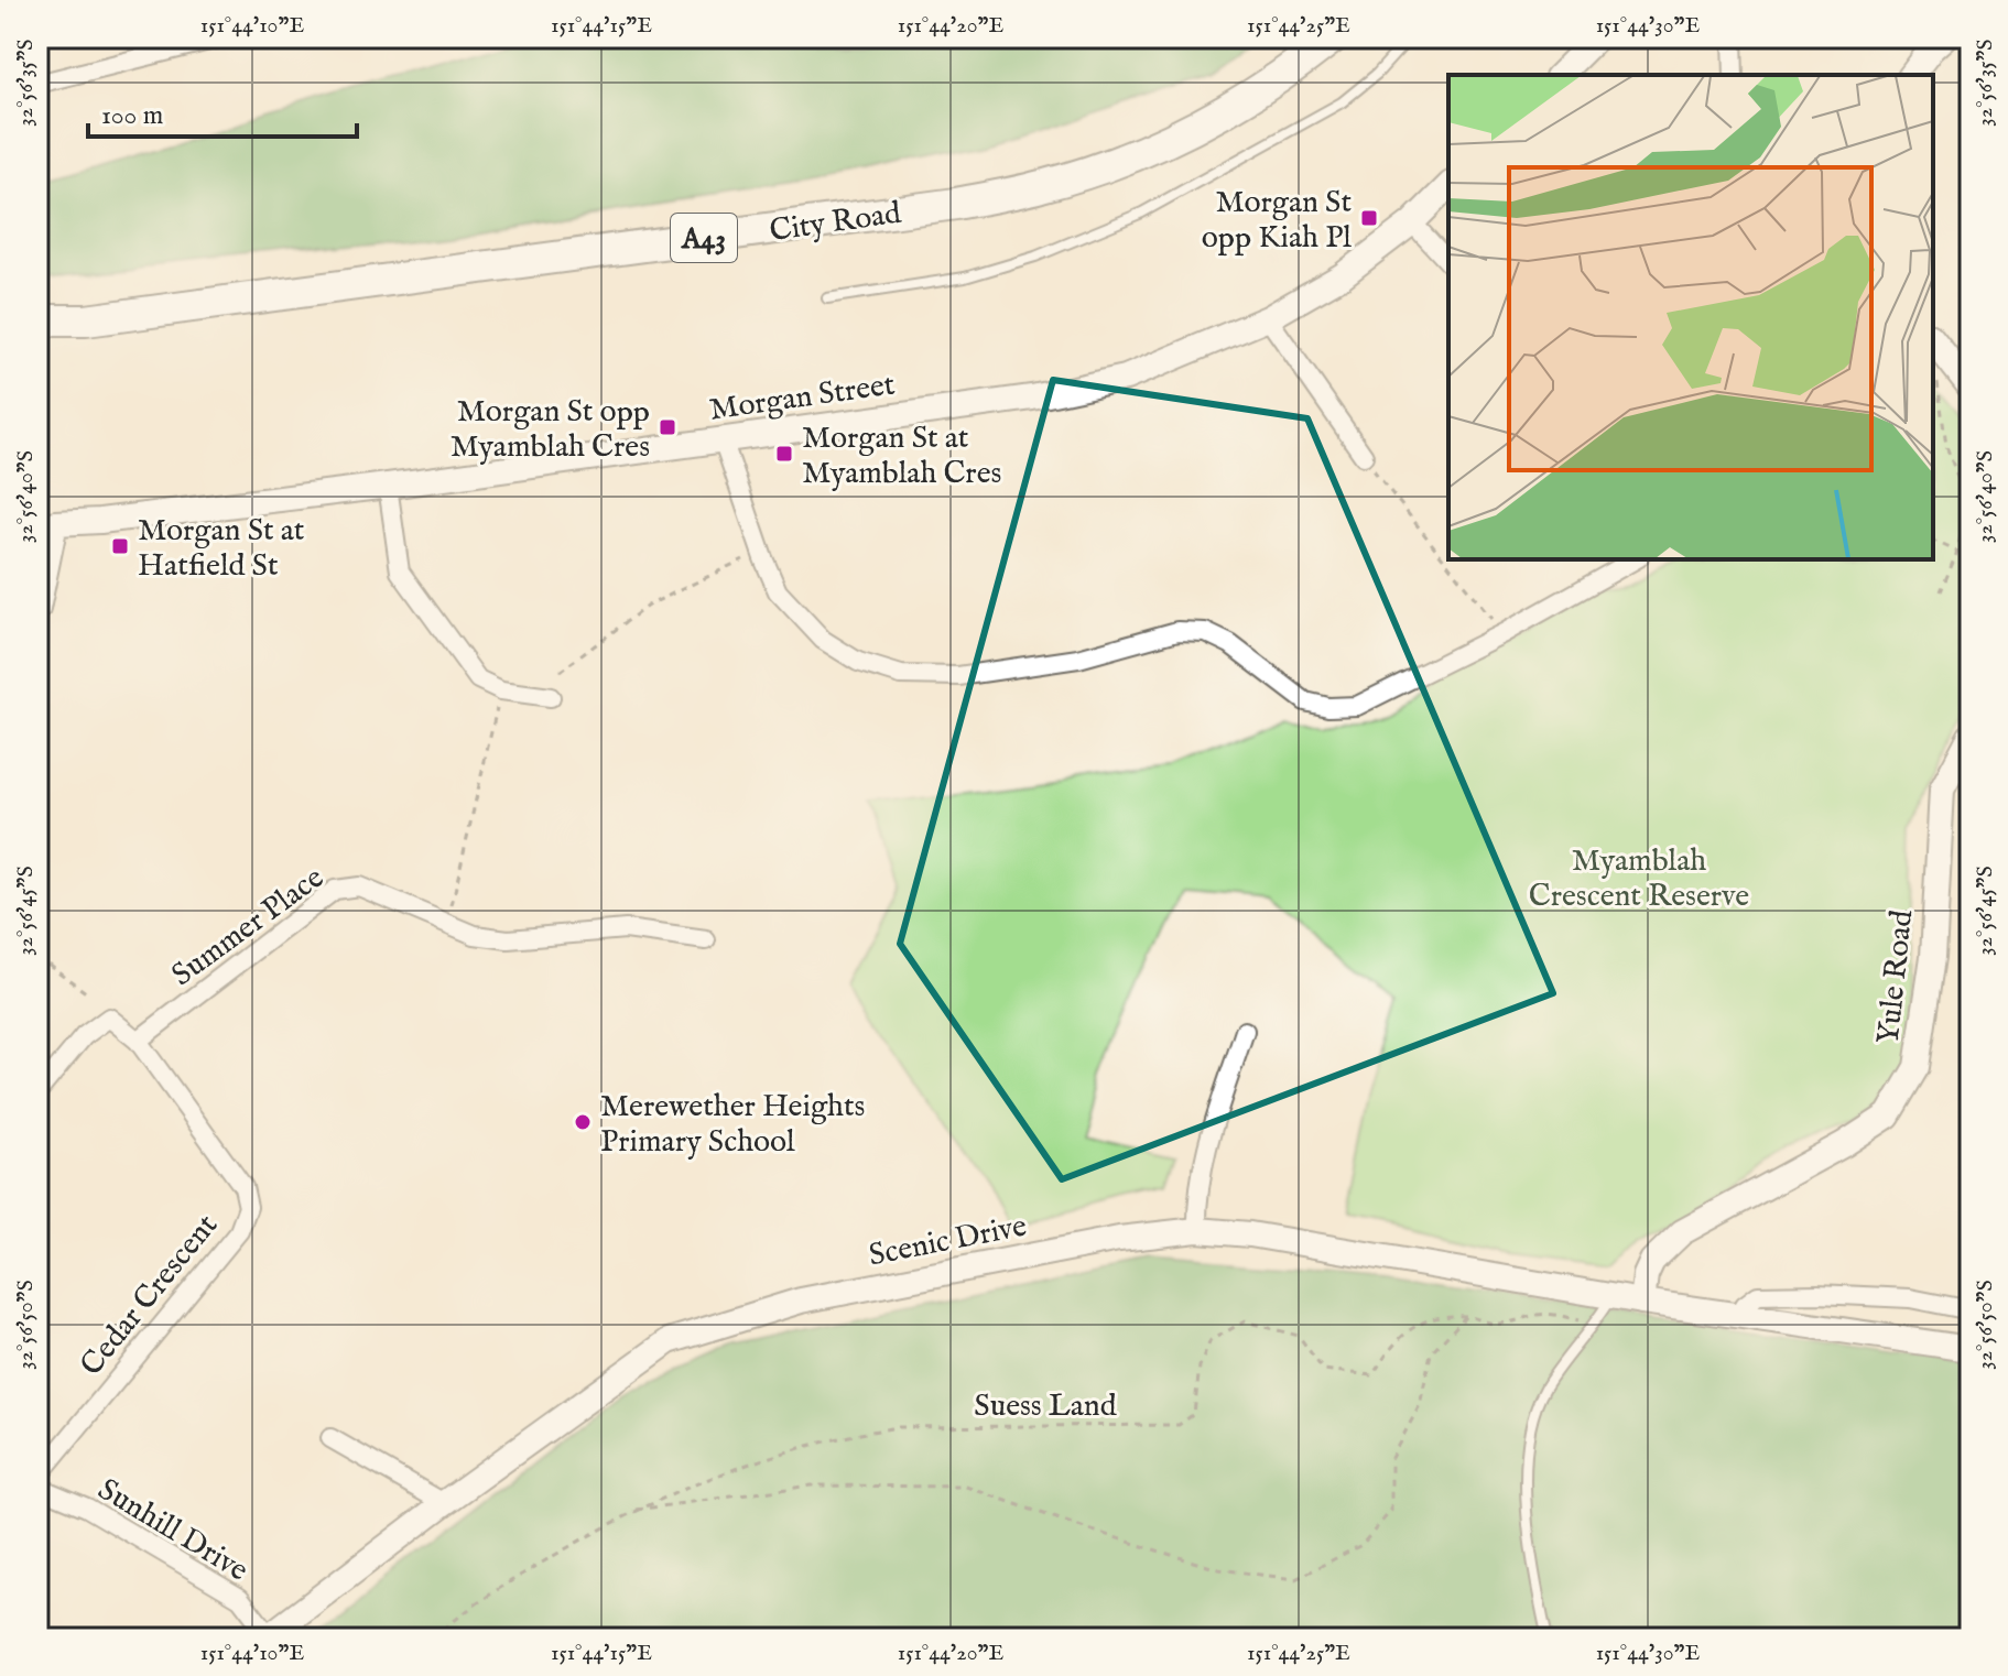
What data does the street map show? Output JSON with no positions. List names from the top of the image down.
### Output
{
  "streets": {
    "highway": ["City Road", "A43"],
    "street": [
      "Morgan Street",
      "Summer Place",
      "Yule Road",
      "Scenic Drive",
      "Cedar Crescent",
      "Sunhill Drive"
    ],
    "path": ["Suess Land"]
  },
  "crossings": [
    ["Summer Place", "Cedar Crescent"],
    ["Yule Road", "Scenic Drive"],
    ["Scenic Drive", "Sunhill Drive"]
  ],
  "parks": ["Myamblah Crescent Reserve"],
  "places": {
    "transit": [
      "Morgan St opp Kiah Pl",
      "Morgan St opp Myamblah Cres",
      "Morgan St at Myamblah Cres",
      "Morgan St at Hatfield St"
    ],
    "other": ["Merewether Heights Primary School"]
  },
  "scale_bar": "100 m",
  "coordinates": [
    "151°44'10\"E",
    "151°44'15\"E",
    "151°44'20\"E",
    "151°44'25\"E",
    "151°44'30\"E",
    "32°56'35\"S",
    "32°56'40\"S",
    "32°56'45\"S",
    "32°56'50\"S"
  ]
}
